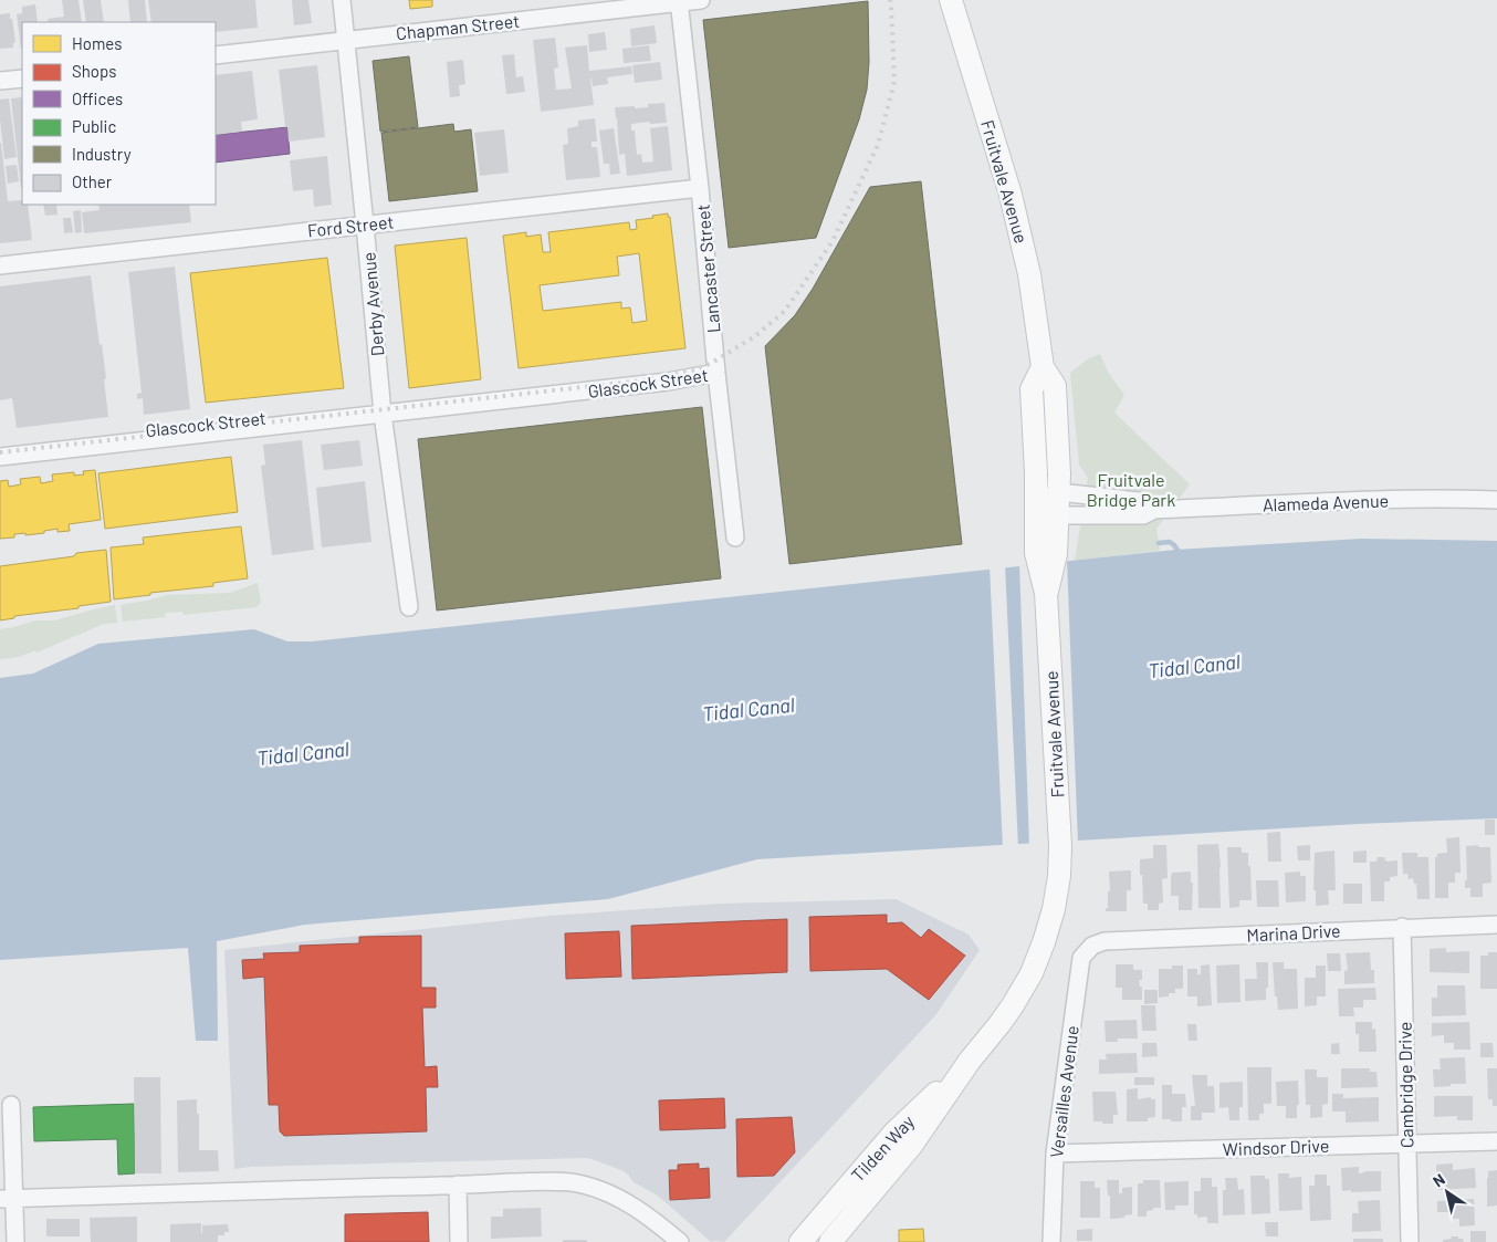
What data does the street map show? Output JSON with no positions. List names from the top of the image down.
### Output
{
  "streets": {
    "main road": ["Fruitvale Avenue", "Tilden Way"],
    "street": [
      "Chapman Street",
      "Ford Street",
      "Lancaster Street",
      "Derby Avenue",
      "Glascock Street",
      "Alameda Avenue",
      "Marina Drive",
      "Cambridge Drive",
      "Versailles Avenue",
      "Windsor Drive"
    ]
  },
  "crossings": [
    ["Chapman Street", "Lancaster Street"],
    ["Chapman Street", "Derby Avenue"],
    ["Fruitvale Avenue", "Alameda Avenue"],
    ["Fruitvale Avenue", "Tilden Way"],
    ["Ford Street", "Lancaster Street"],
    ["Ford Street", "Derby Avenue"],
    ["Lancaster Street", "Glascock Street"],
    ["Derby Avenue", "Glascock Street"],
    ["Marina Drive", "Cambridge Drive"],
    ["Marina Drive", "Versailles Avenue"],
    ["Cambridge Drive", "Windsor Drive"],
    ["Versailles Avenue", "Windsor Drive"]
  ],
  "water": ["Tidal Canal"],
  "parks": ["Fruitvale Bridge Park"],
  "legend": [
    "Homes",
    "Shops",
    "Offices",
    "Public",
    "Industry",
    "Other"
  ],
  "north": "top left"
}
